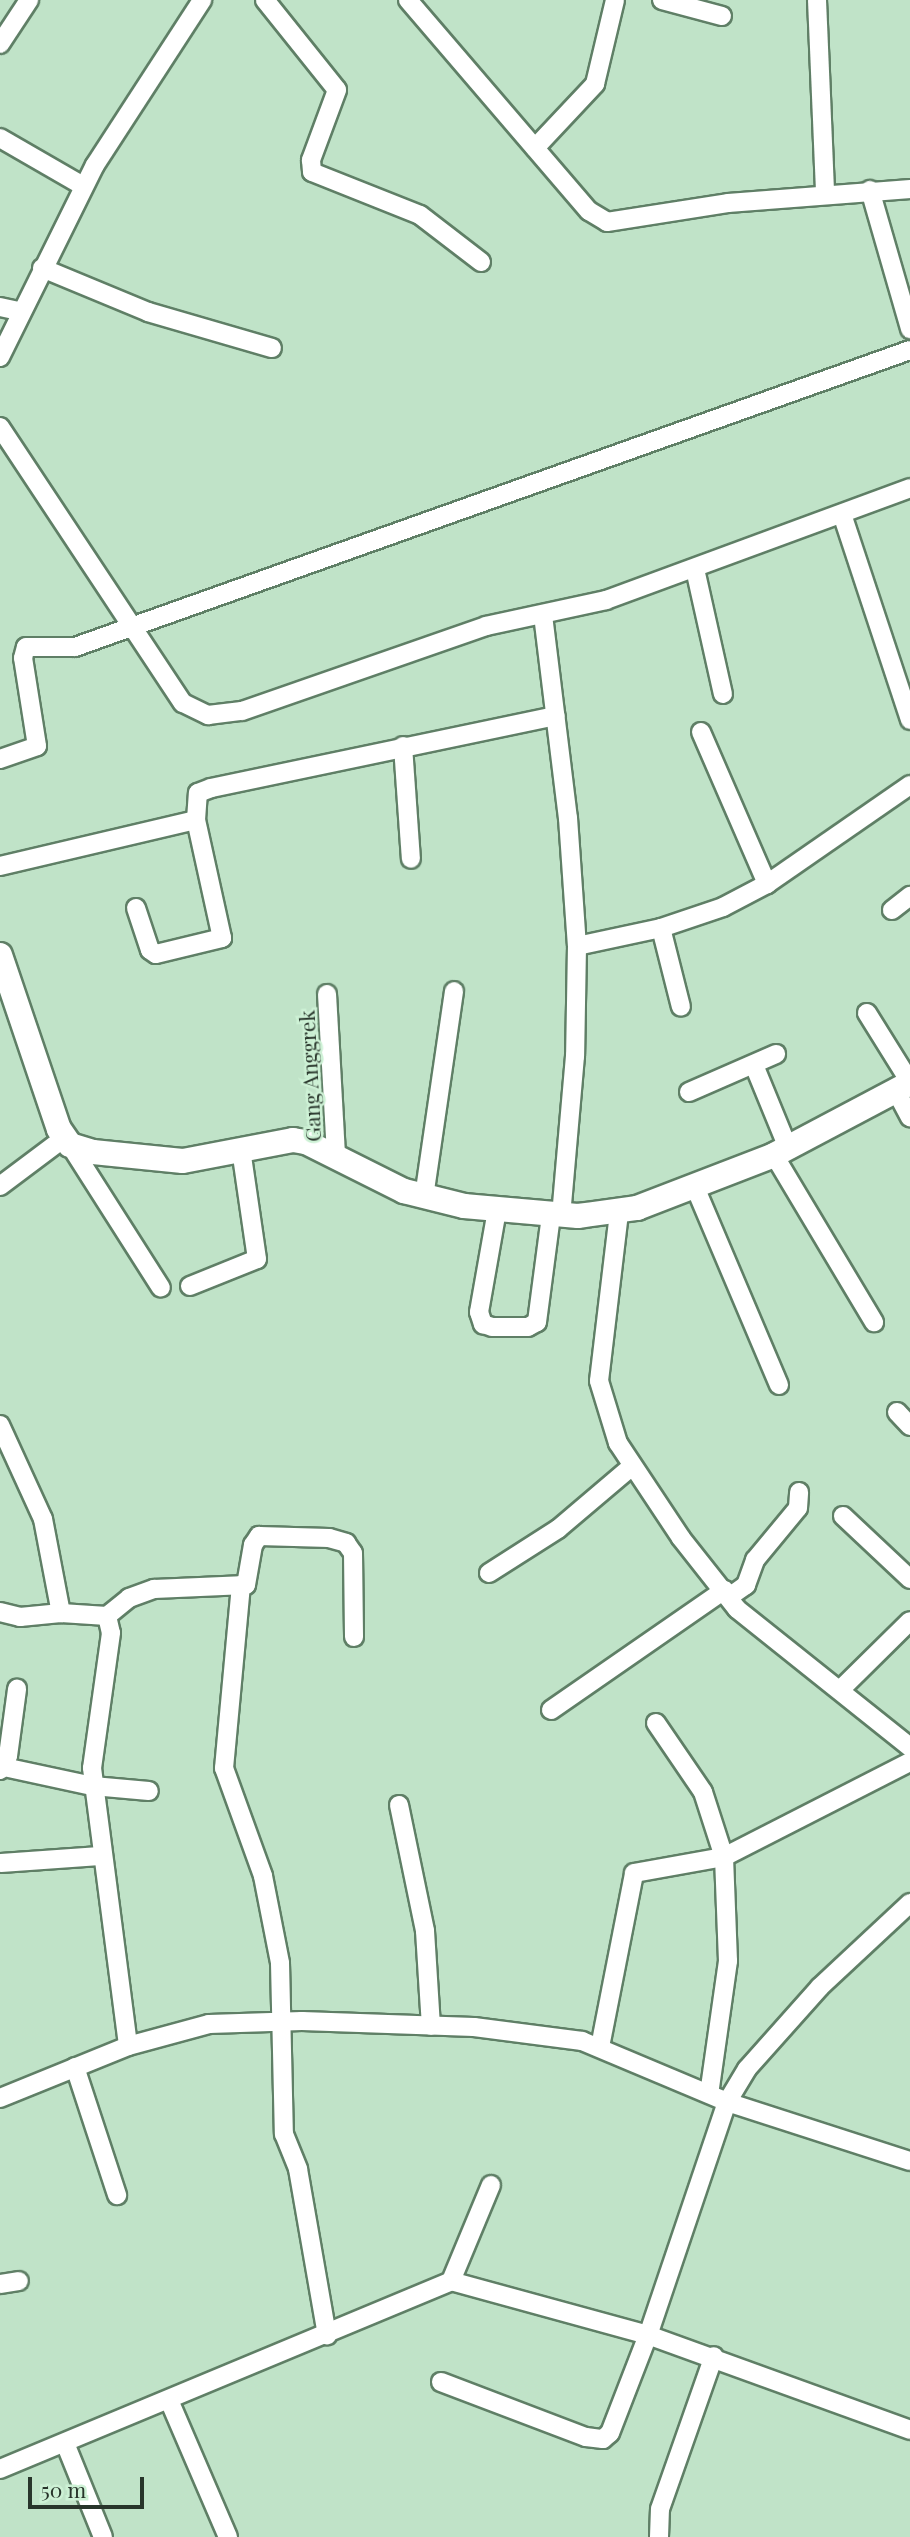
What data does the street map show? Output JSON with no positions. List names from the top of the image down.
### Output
{
  "streets": {
    "street": ["Gang Anggrek"]
  },
  "scale_bar": "50 m"
}
